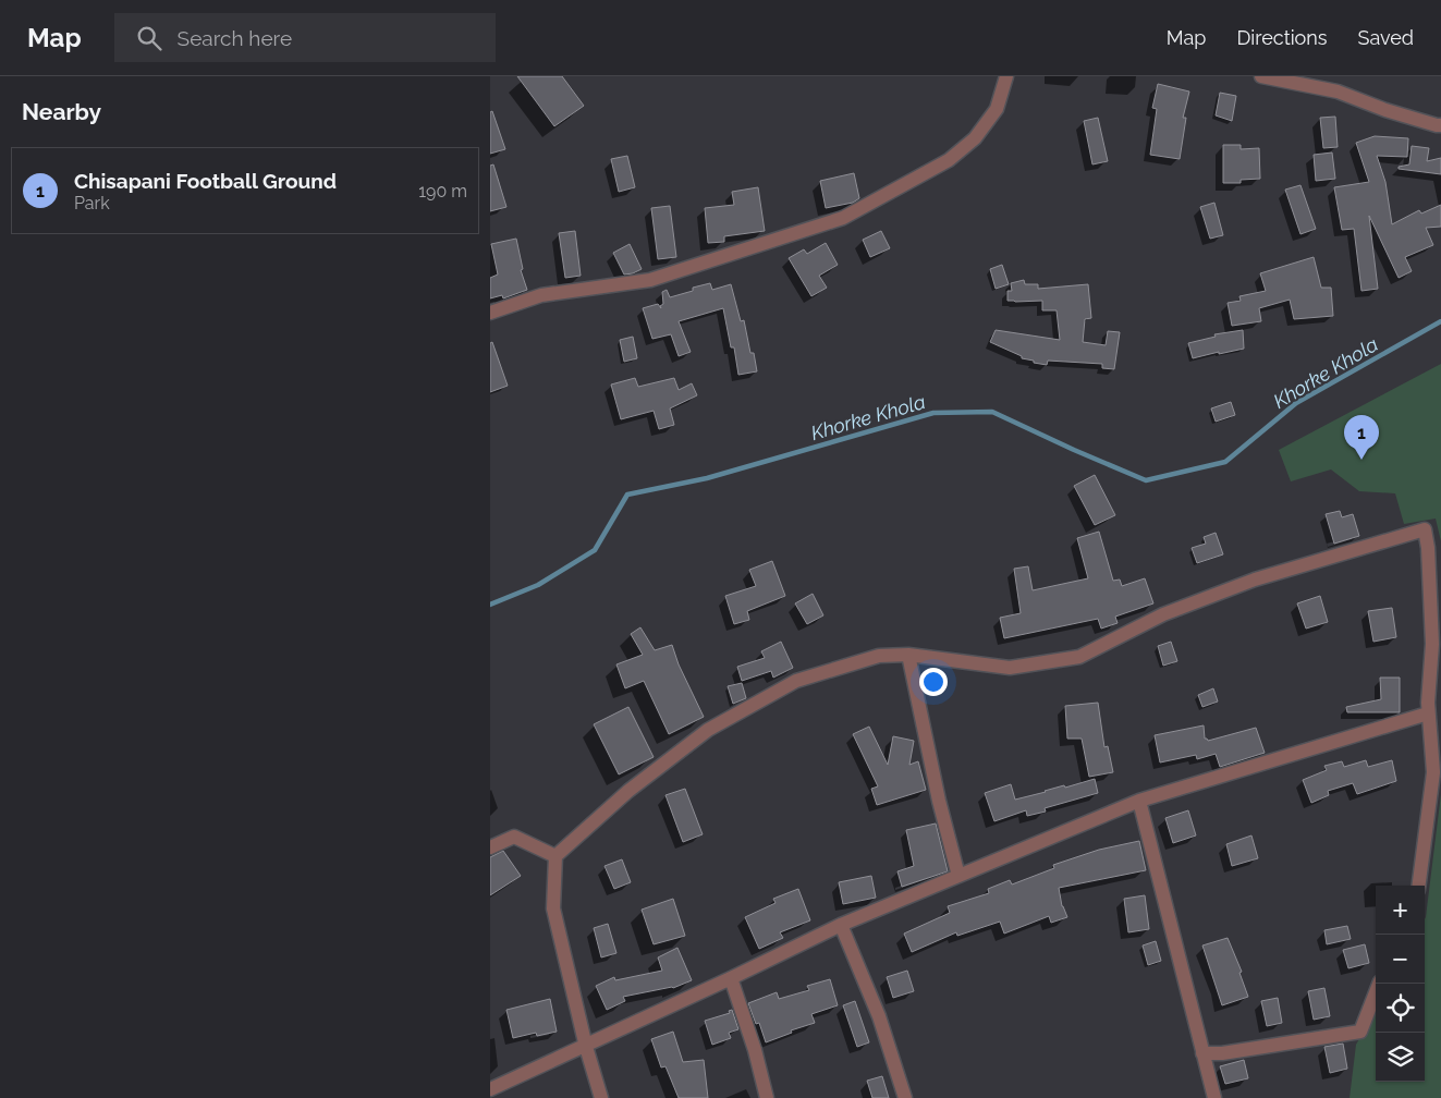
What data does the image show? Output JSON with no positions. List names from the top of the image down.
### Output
{
  "water": ["Khorke Khola"],
  "page": {
    "header": "Map",
    "search": "Search here",
    "nav": ["Map", "Directions", "Saved"],
    "heading": "Nearby",
    "list": [
      {
        "mark": "1",
        "name": "Chisapani Football Ground",
        "note": "Park",
        "value": "190 m"
      }
    ],
    "pins": "1",
    "map_buttons": ["+", "−"]
  }
}
